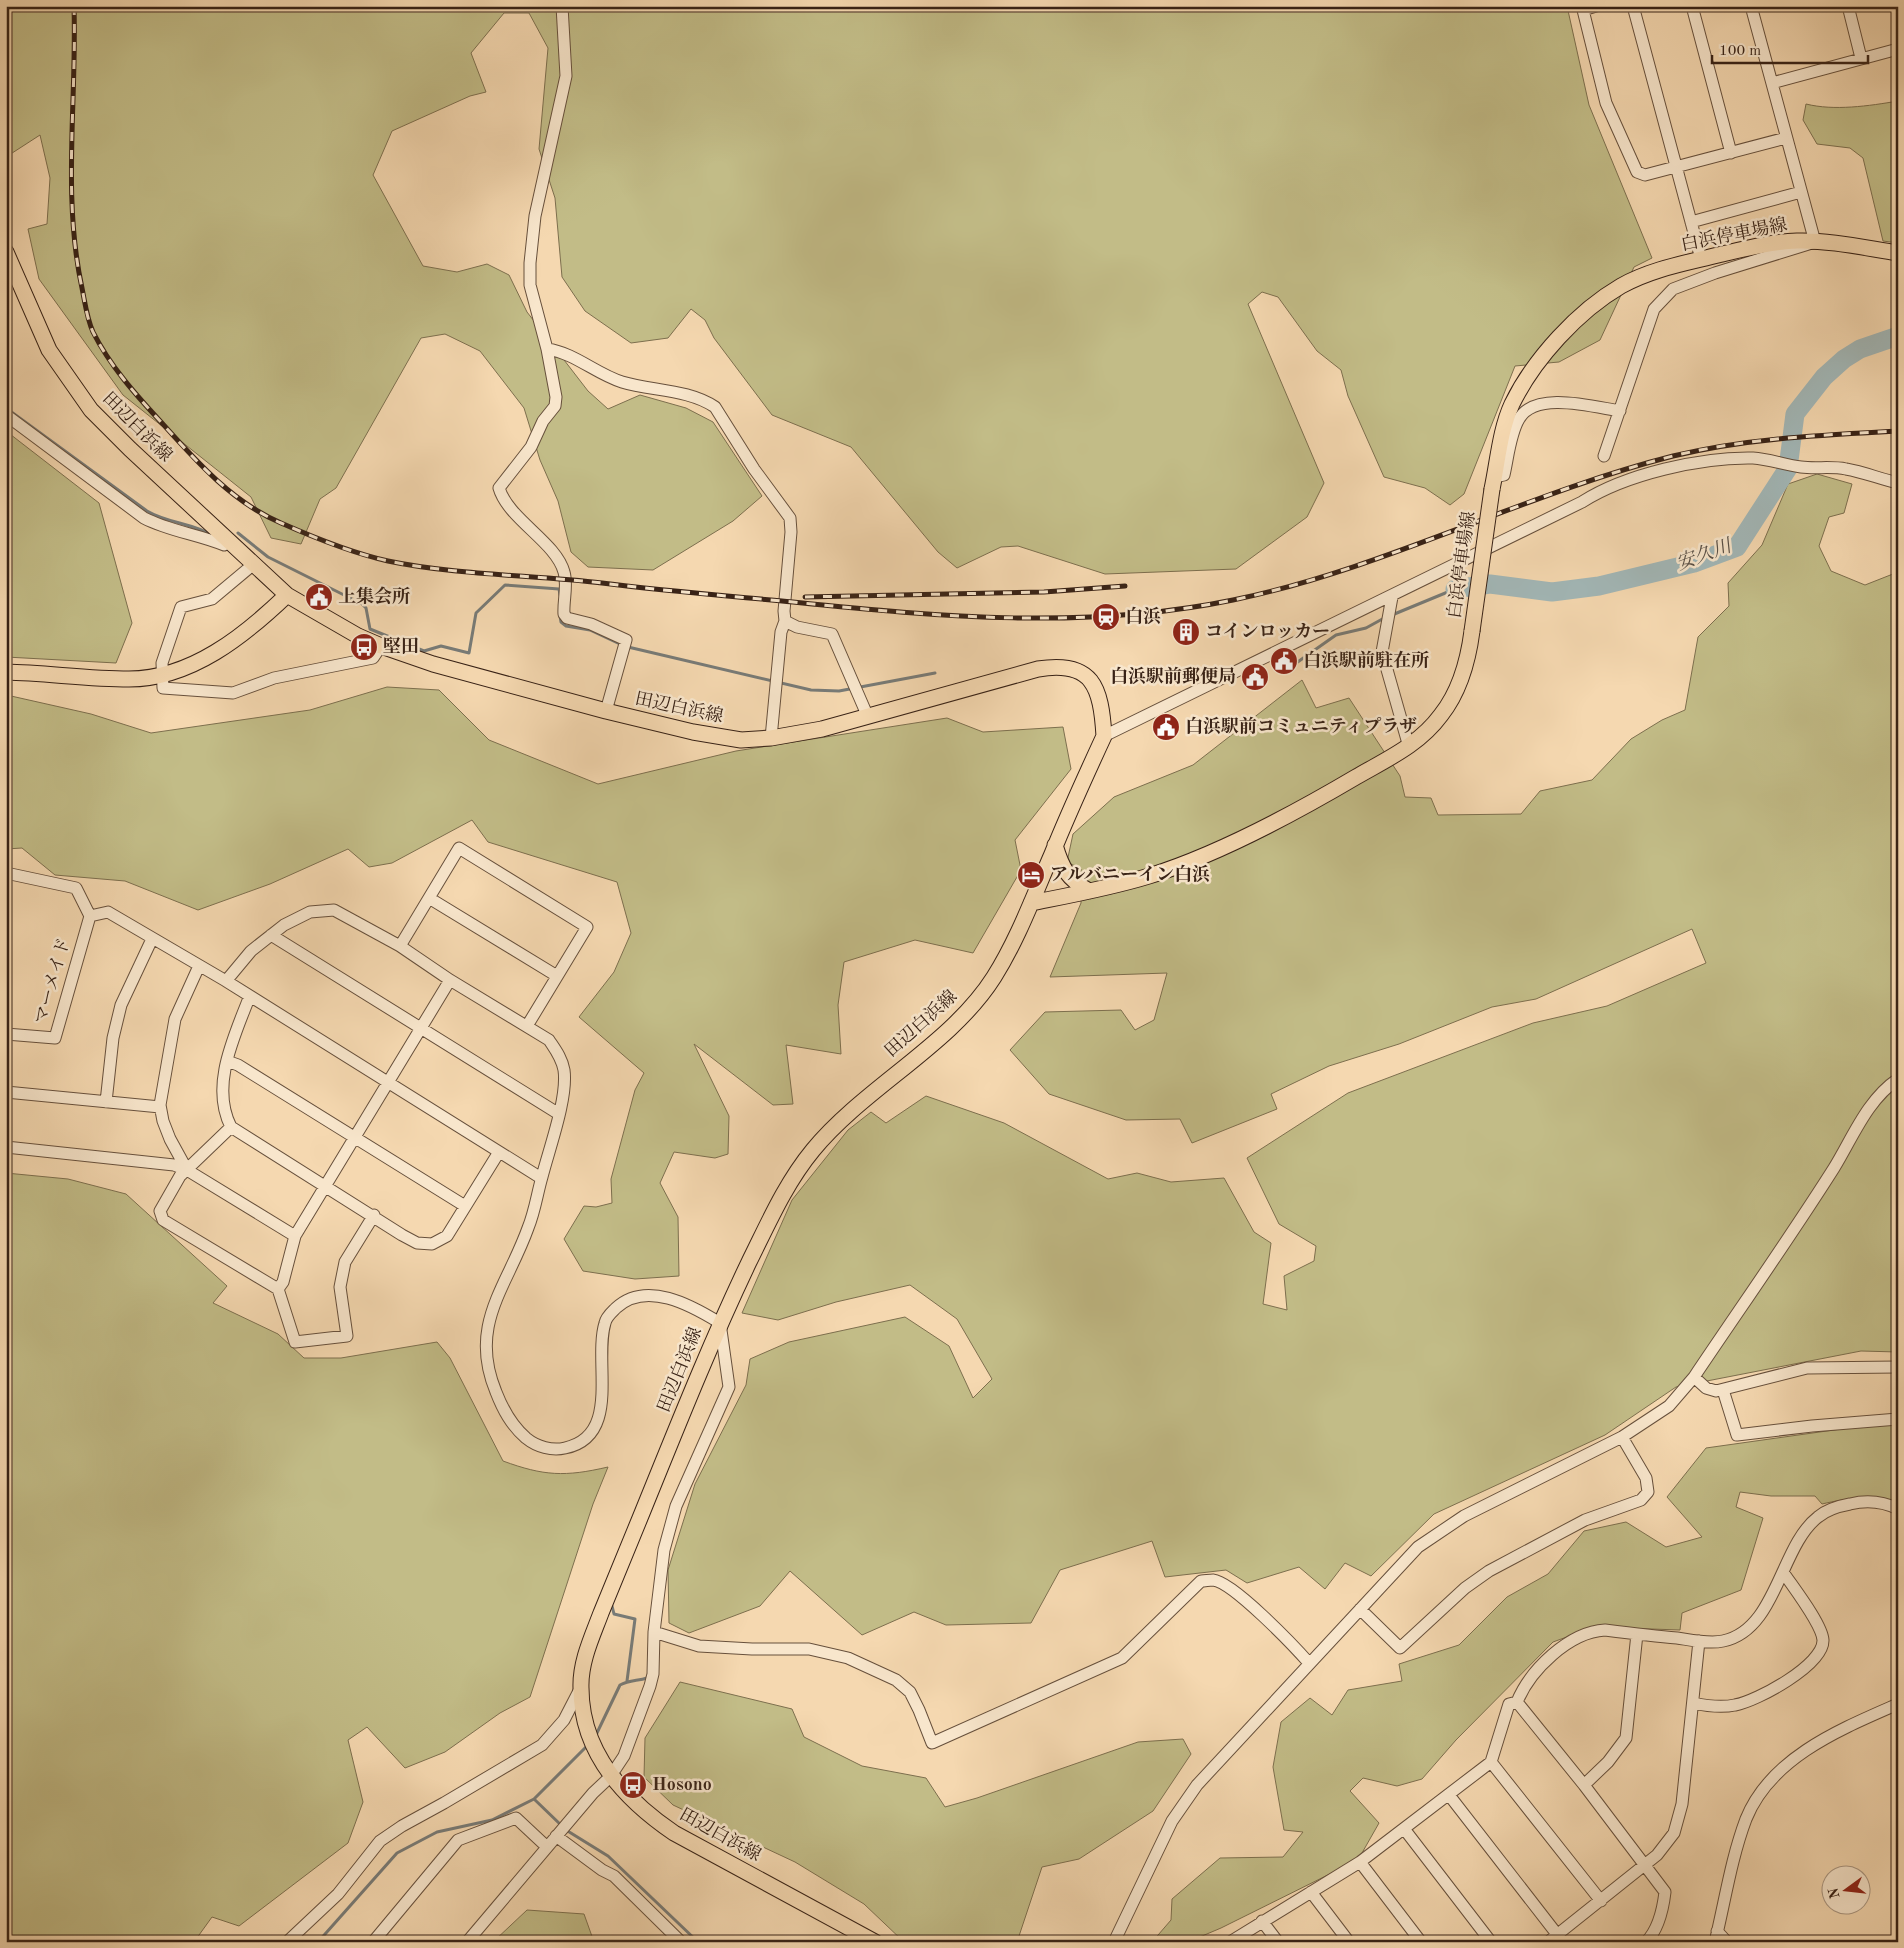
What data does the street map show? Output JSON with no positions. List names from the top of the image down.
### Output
{
  "streets": {
    "main road": ["白浜停車場線", "田辺白浜線"],
    "street": ["マーメイド"]
  },
  "crossings": [
    ["白浜停車場線", "田辺白浜線"]
  ],
  "water": ["安久川"],
  "places": {
    "public building": [
      "上集会所",
      "白浜駅前駐在所",
      "白浜駅前郵便局",
      "白浜駅前コミュニティプラザ"
    ],
    "station": ["白浜"],
    "building": ["コインロッカー"],
    "bus stop": ["堅田", "Hosono"],
    "hotel": ["アルバニーイン白浜"]
  },
  "scale_bar": "100 m",
  "north": "left"
}
